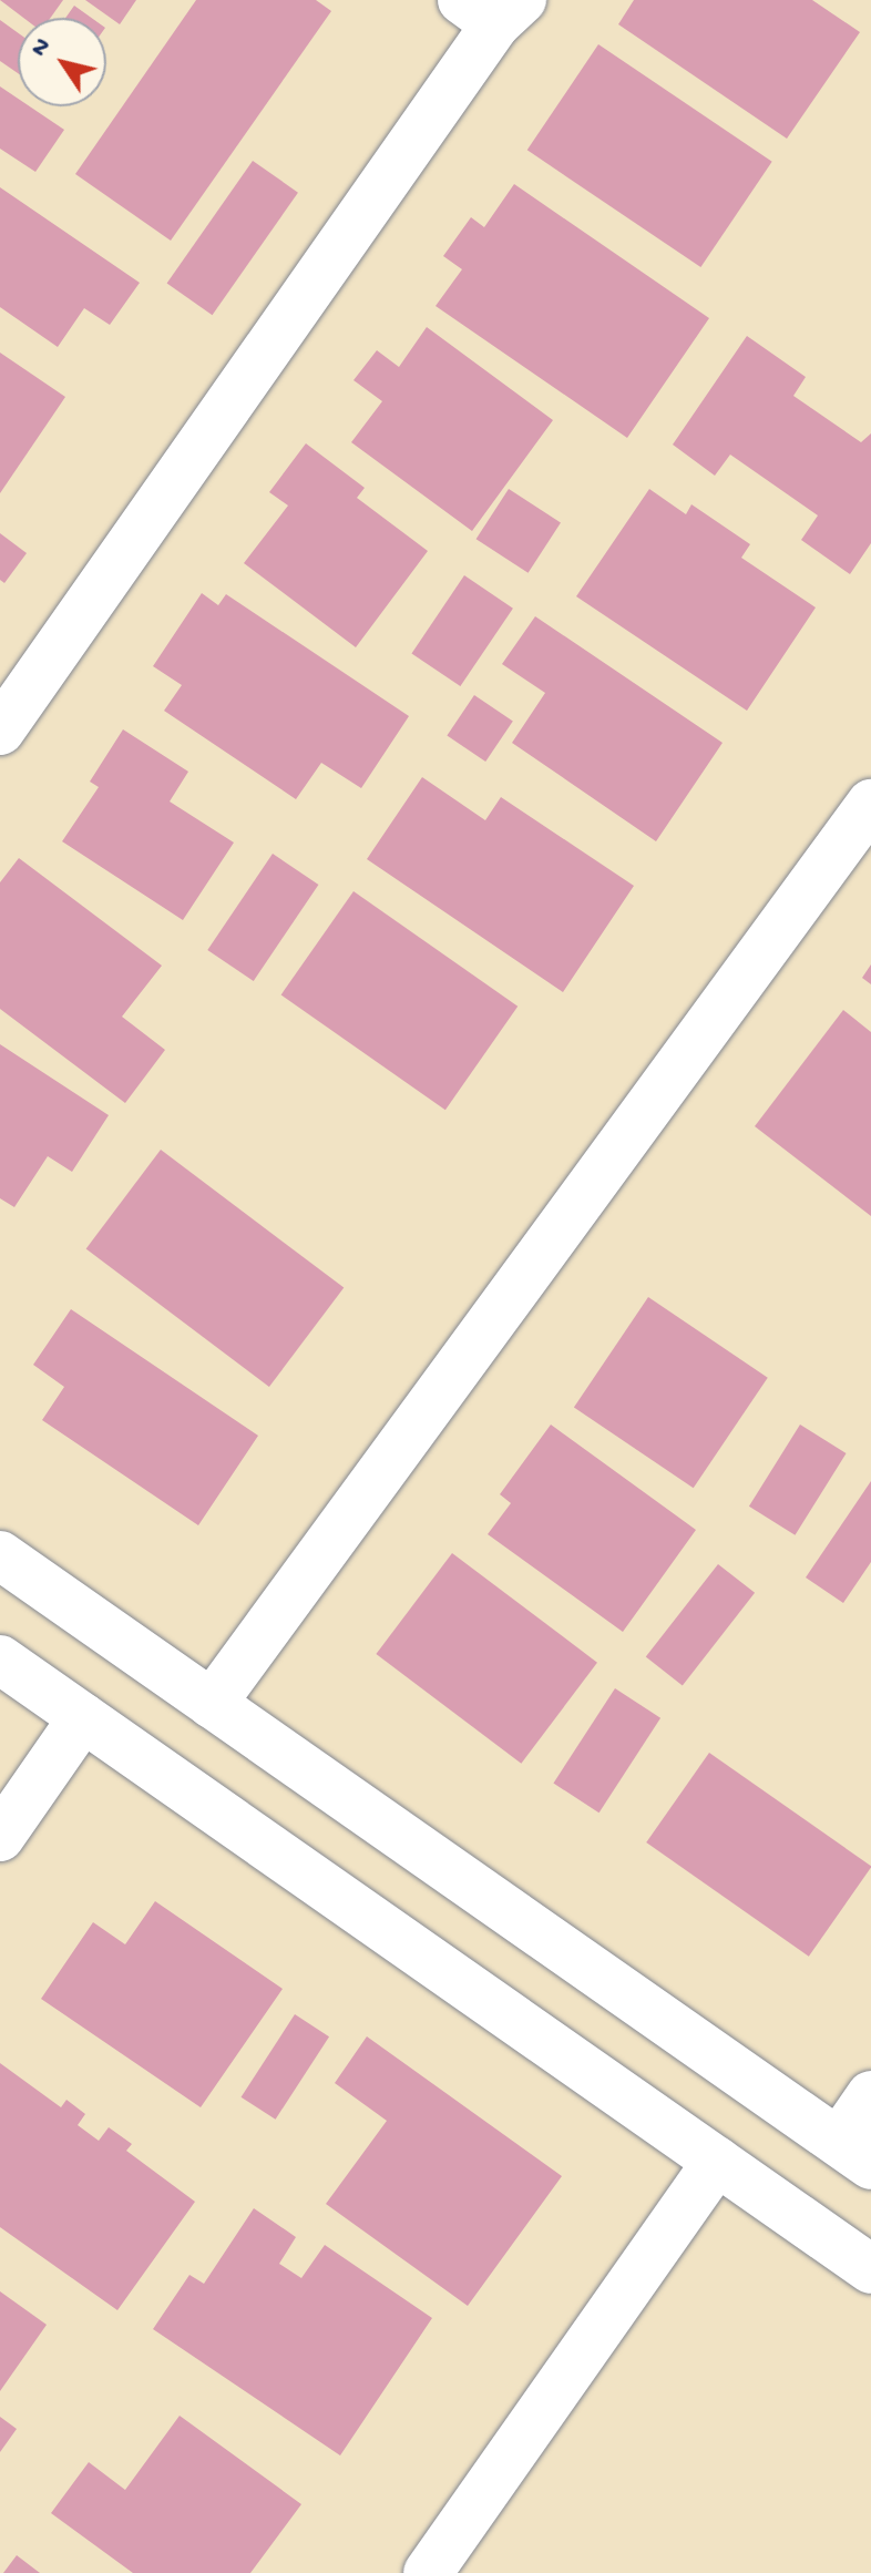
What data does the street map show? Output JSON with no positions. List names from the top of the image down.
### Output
{
  "north": "top left"
}
